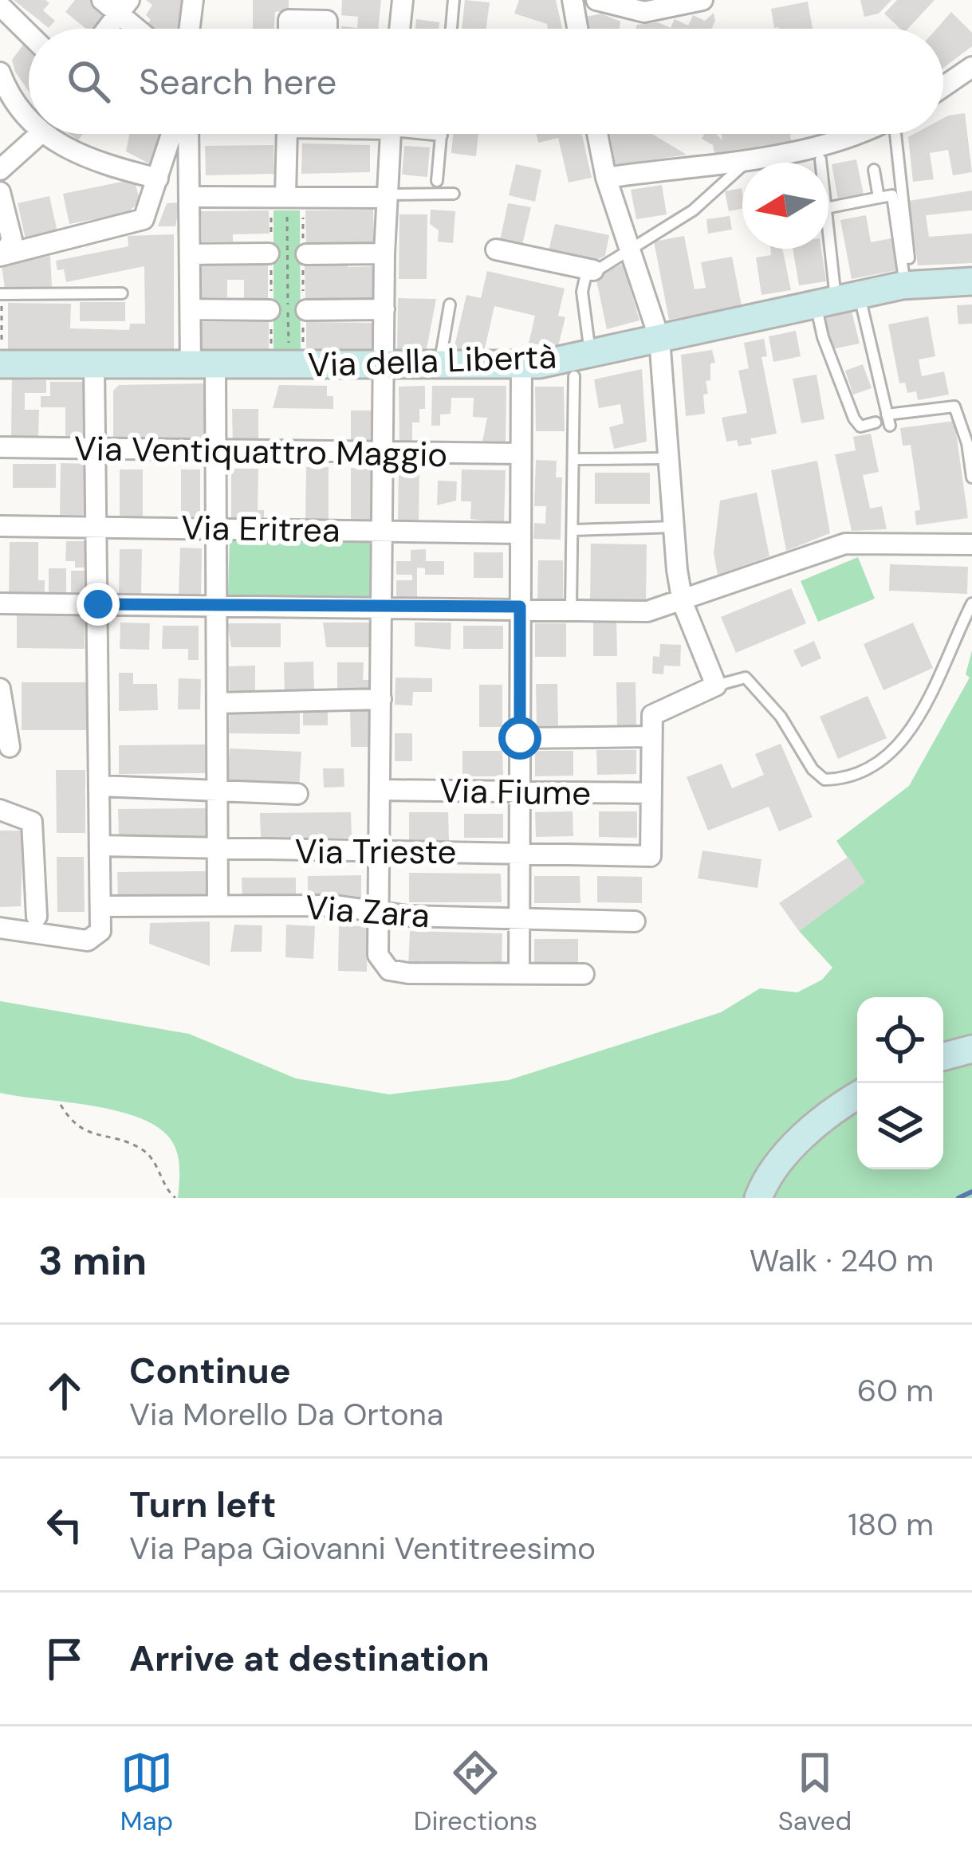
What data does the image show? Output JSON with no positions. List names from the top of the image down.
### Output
{
  "streets": {
    "main road": ["Via della Libertà"],
    "street": [
      "Via Ventiquattro Maggio",
      "Via Eritrea",
      "Via Fiume",
      "Via Trieste",
      "Via Zara"
    ]
  },
  "crossings": [
    ["Via Fiume", "Via Trieste"]
  ],
  "north": "left",
  "page": {
    "search": "Search here",
    "heading": ["3 min", "Walk · 240 m"],
    "list": [
      ["Continue", "Via Morello Da Ortona", "60 m"],
      ["Turn left", "Via Papa Giovanni Ventitreesimo", "180 m"],
      "Arrive at destination"
    ],
    "nav": ["Map", "Directions", "Saved"]
  }
}
